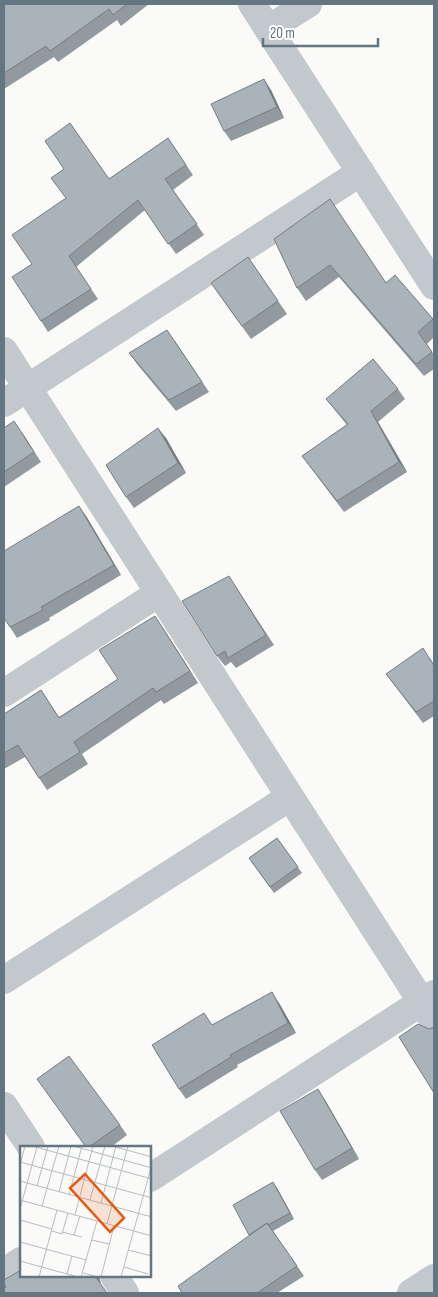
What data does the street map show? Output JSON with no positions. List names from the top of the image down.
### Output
{
  "scale_bar": "20 m"
}
